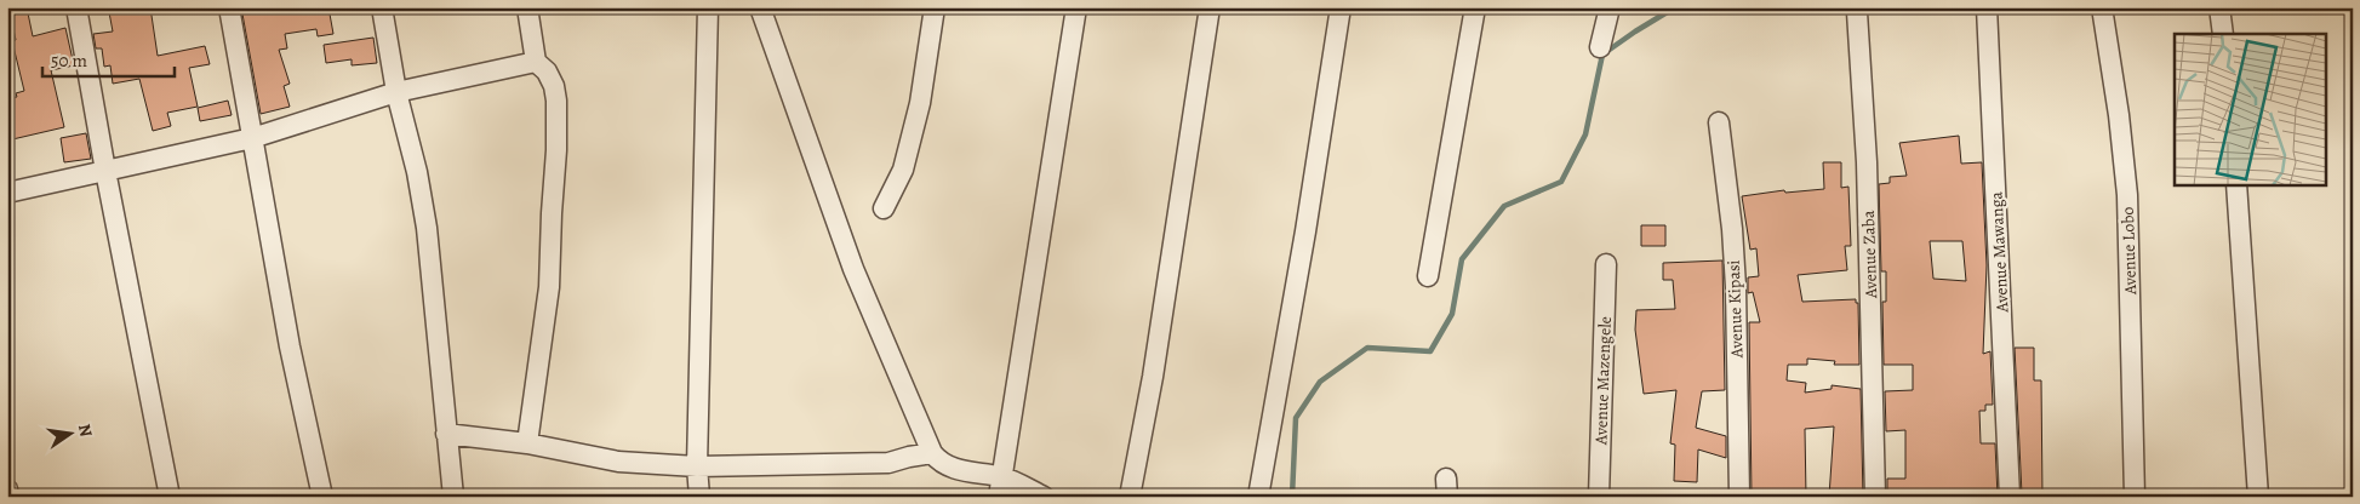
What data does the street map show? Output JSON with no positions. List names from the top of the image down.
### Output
{
  "streets": {
    "street": [
      "Avenue Lobo",
      "Avenue Mawanga",
      "Avenue Zaba",
      "Avenue Kipasi",
      "Avenue Mazengele"
    ]
  },
  "scale_bar": "50 m",
  "north": "right"
}
